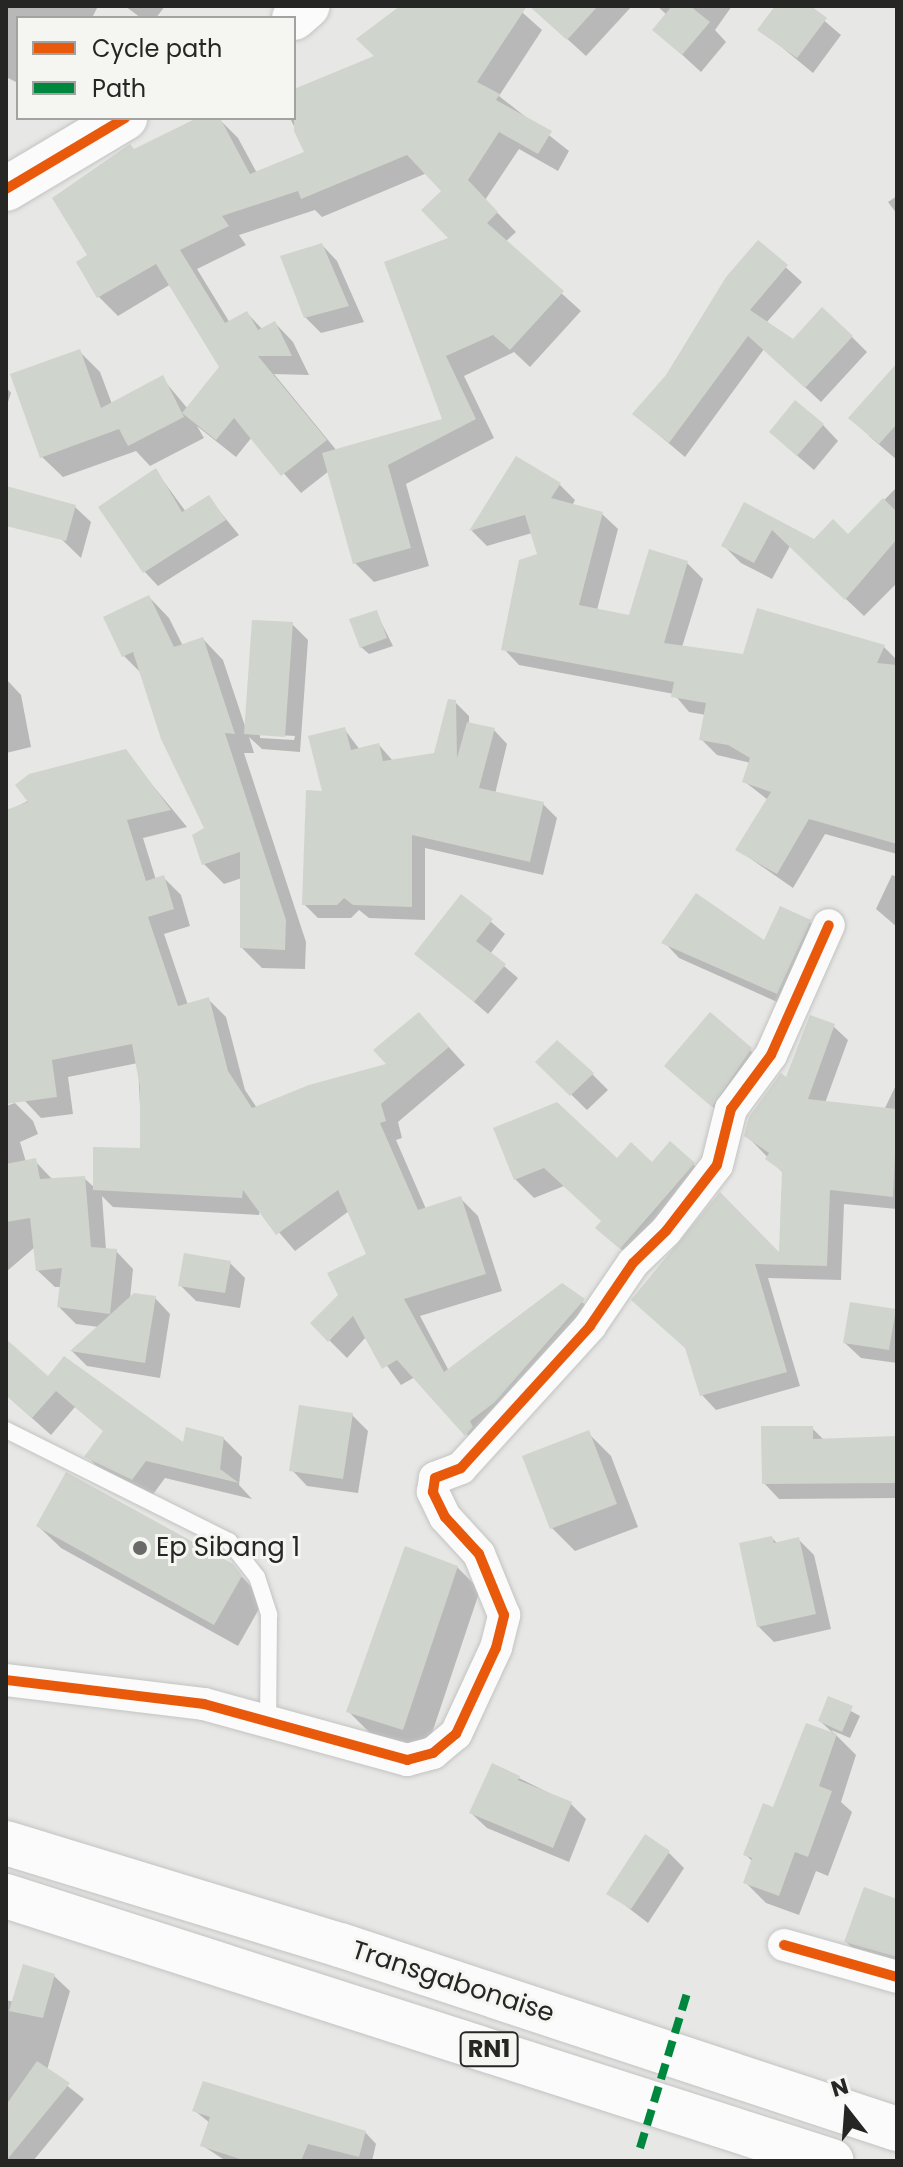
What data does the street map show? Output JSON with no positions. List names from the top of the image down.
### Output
{
  "streets": {
    "main road": ["Transgabonaise", "RN1"]
  },
  "places": ["Ep Sibang 1"],
  "legend": ["Cycle path", "Path"],
  "north": "top"
}
